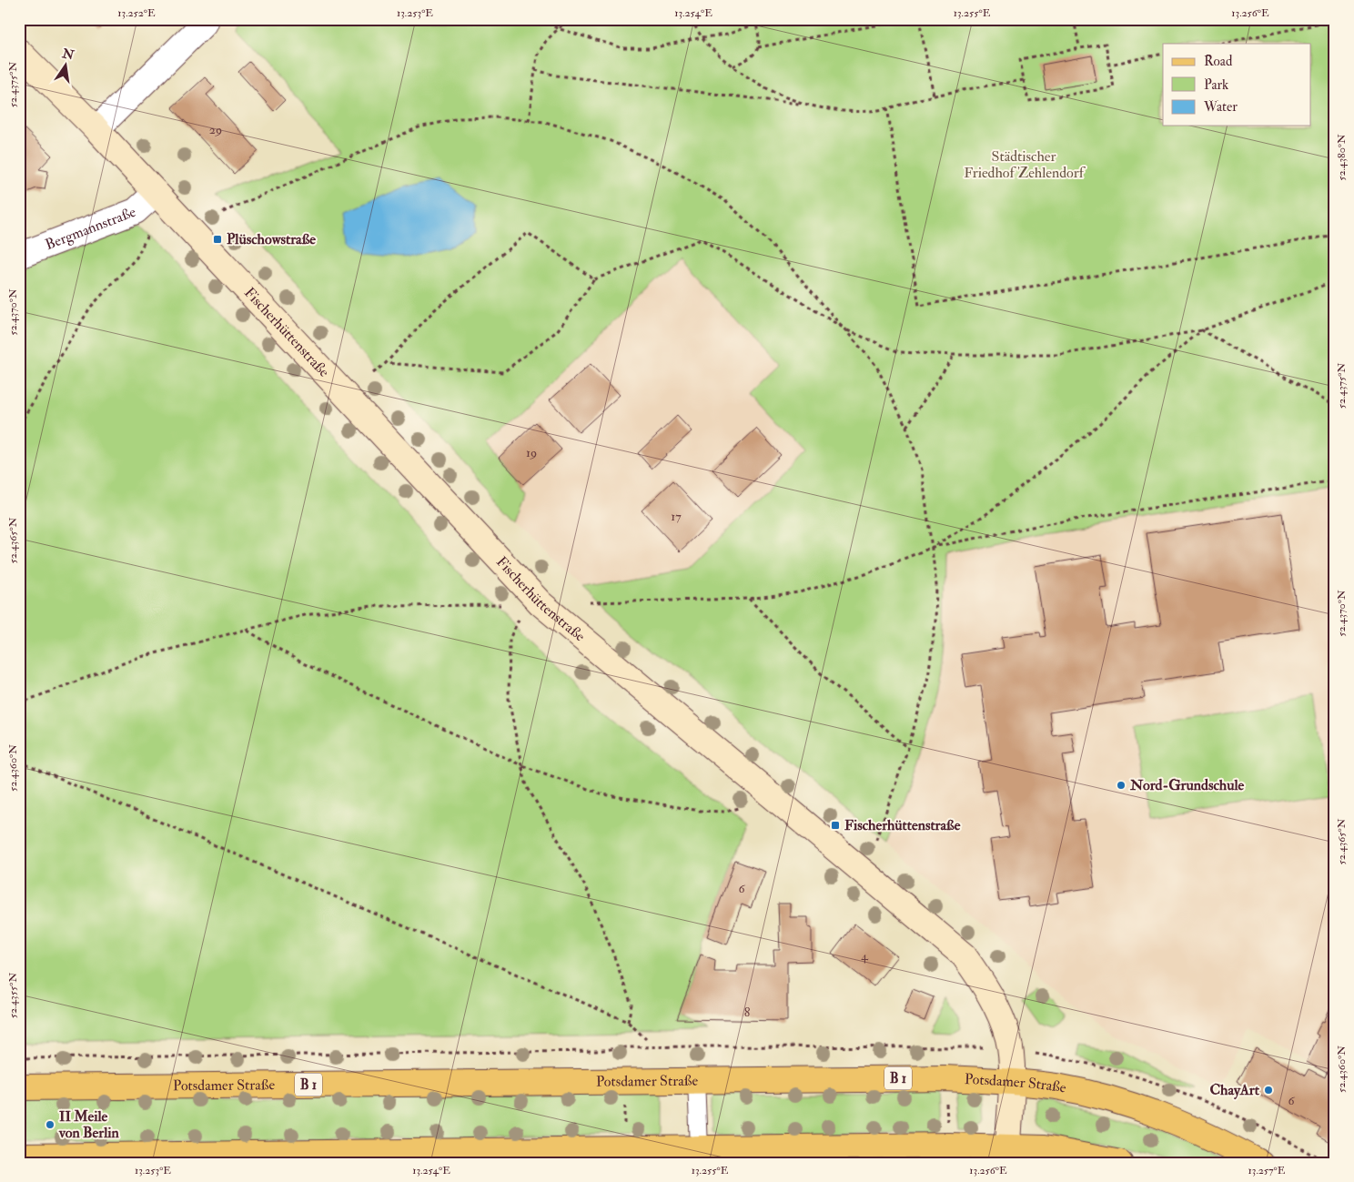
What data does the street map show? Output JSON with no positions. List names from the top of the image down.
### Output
{
  "streets": {
    "main road": ["B 1", "Potsdamer Straße"],
    "street": ["Bergmannstraße", "Fischerhüttenstraße"]
  },
  "crossings": [
    ["Bergmannstraße", "Fischerhüttenstraße"],
    ["Fischerhüttenstraße", "Potsdamer Straße"]
  ],
  "parks": ["Städtischer Friedhof Zehlendorf"],
  "places": {
    "transit": ["Plüschowstraße", "Fischerhüttenstraße"],
    "other": ["Nord-Grundschule", "ChayArt", "II Meile von Berlin"]
  },
  "house_numbers": [
    "29",
    "19",
    "17",
    "6",
    "4",
    "8",
    "6"
  ],
  "legend": ["Road", "Park", "Water"],
  "north": "top",
  "coordinates": [
    "13.252°E",
    "13.253°E",
    "13.254°E",
    "13.255°E",
    "13.256°E",
    "52.4375°N",
    "52.4380°N",
    "52.4370°N",
    "52.4365°N",
    "52.4360°N",
    "52.4355°N",
    "13.257°E"
  ]
}
